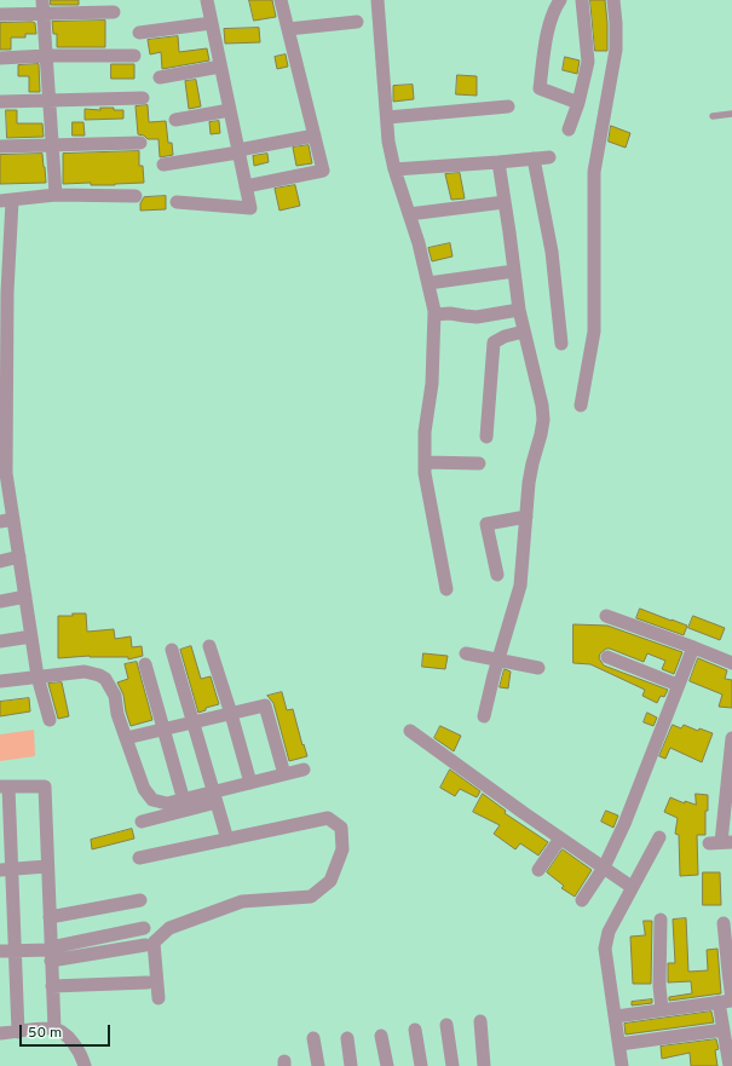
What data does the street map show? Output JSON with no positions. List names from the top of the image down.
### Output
{
  "scale_bar": "50 m"
}
